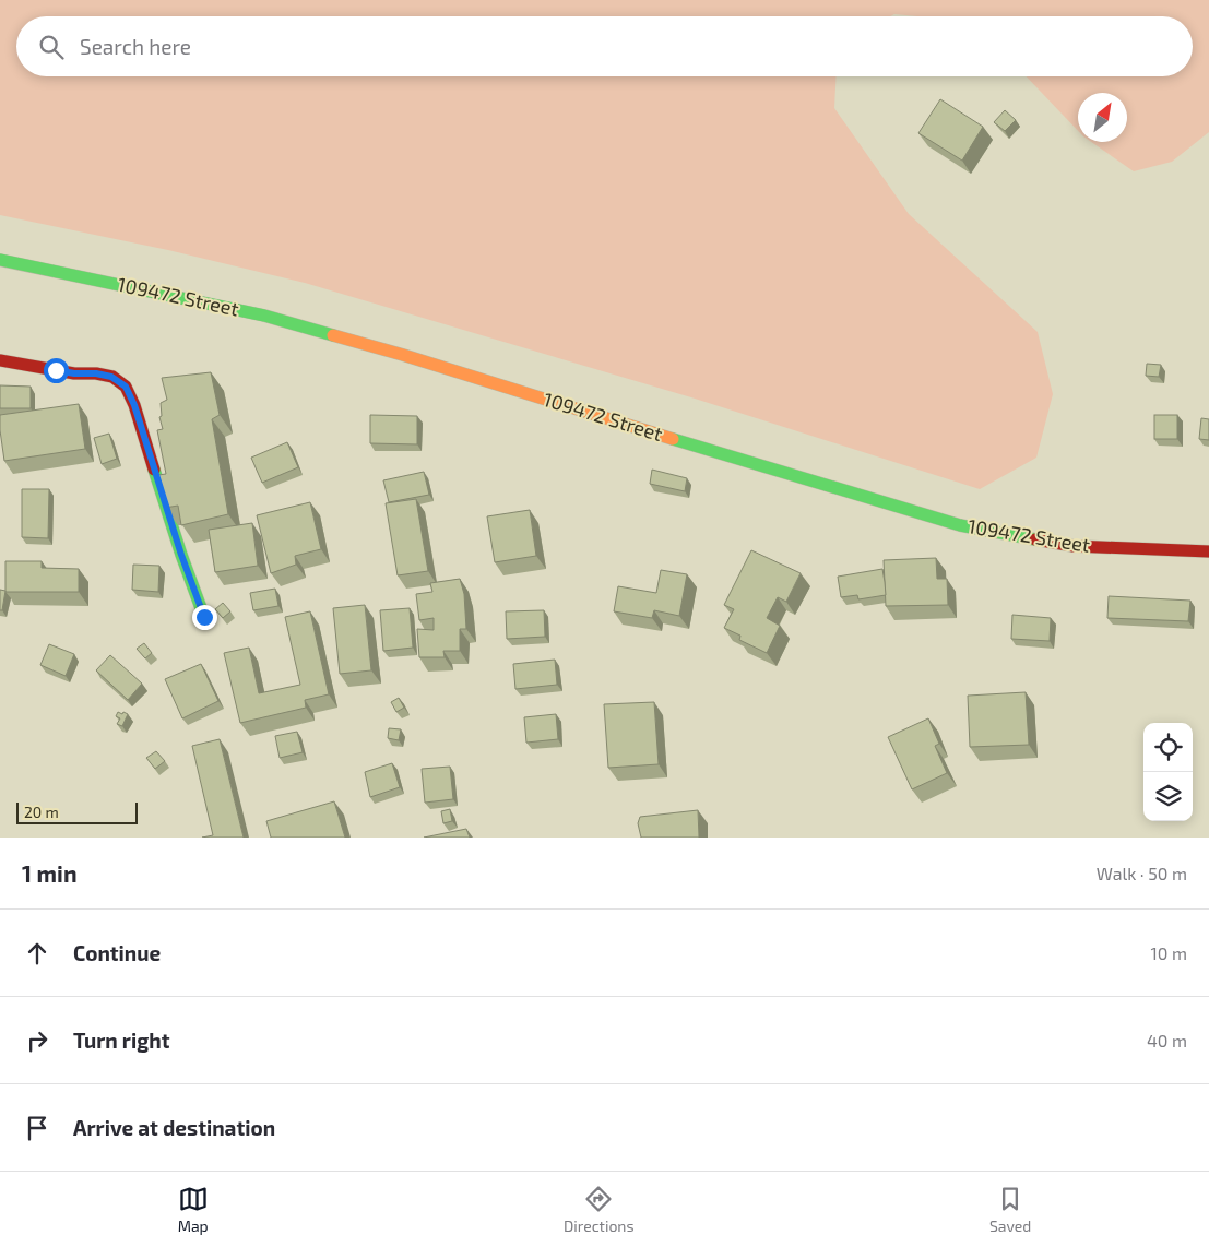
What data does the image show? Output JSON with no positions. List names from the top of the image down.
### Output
{
  "streets": {
    "street": ["109472 Street"]
  },
  "scale_bar": "20 m",
  "north": "top right",
  "page": {
    "search": "Search here",
    "scale": "20 m",
    "heading": ["1 min", "Walk · 50 m"],
    "list": [
      ["Continue", "10 m"],
      ["Turn right", "40 m"],
      "Arrive at destination"
    ],
    "nav": ["Map", "Directions", "Saved"]
  }
}
